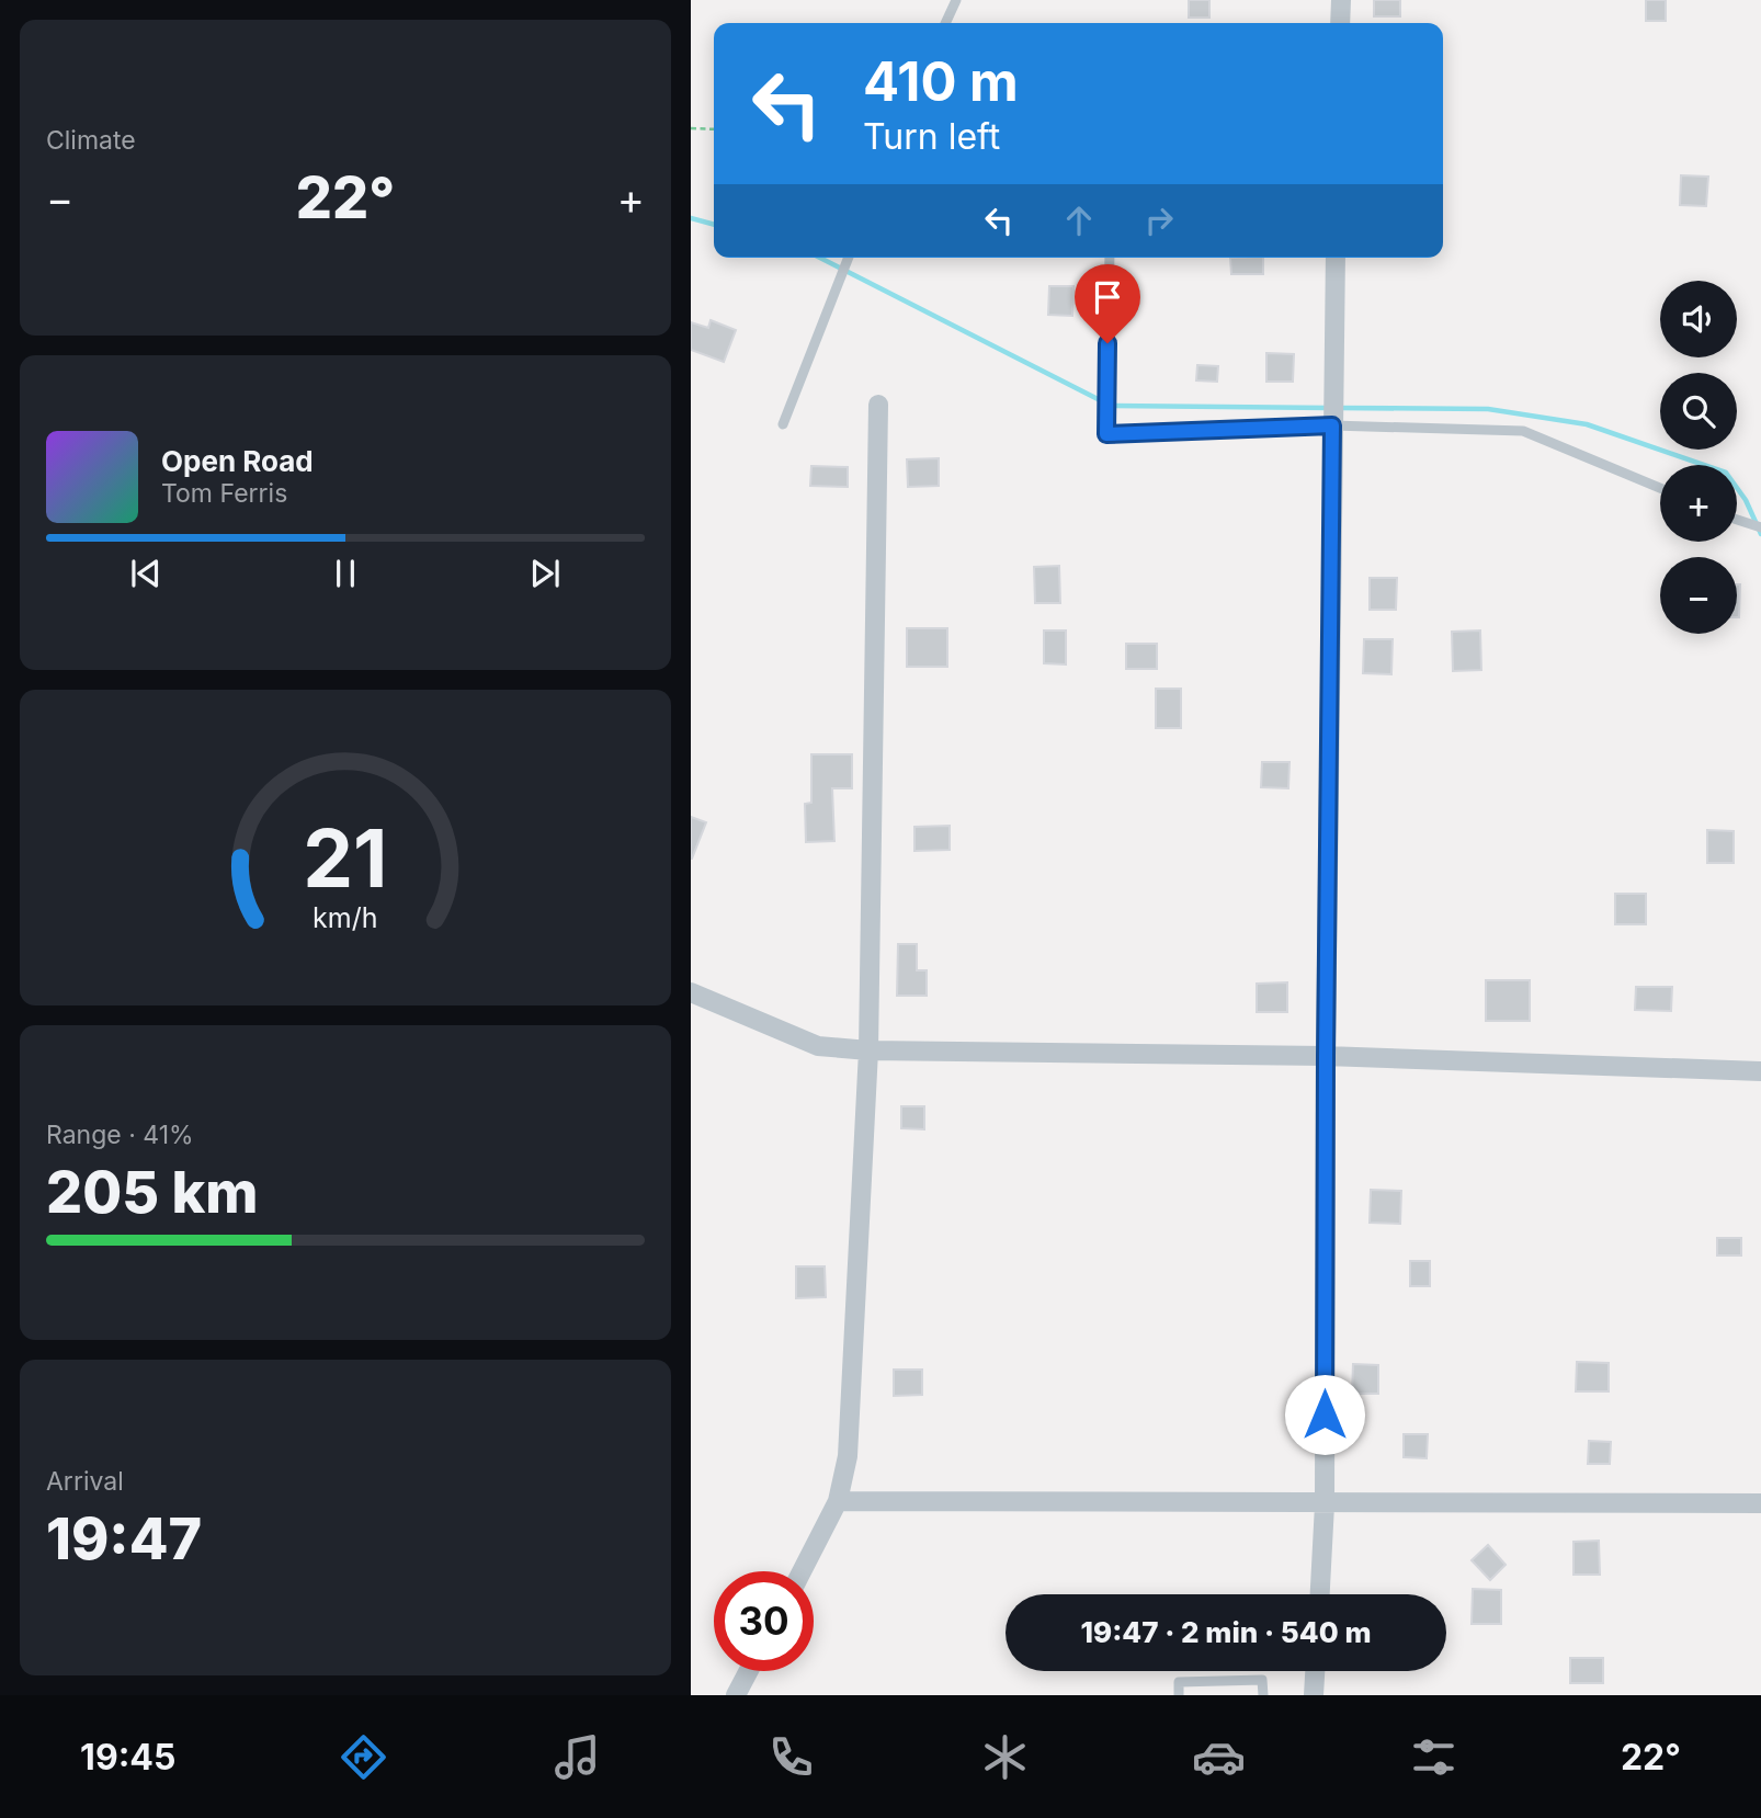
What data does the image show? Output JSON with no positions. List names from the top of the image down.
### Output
{
  "page": {
    "tile": [
      "Climate",
      ["Range · 41%", "205 km"],
      ["Arrival", "19:47"]
    ],
    "turn": ["410 m", "Turn left"],
    "heat": ["−", "22°", "+"],
    "map_buttons": ["+", "−"],
    "song": ["Open Road", "Tom Ferris"],
    "limit": "30",
    "trip": "19:47 · 2 min · 540 m",
    "tabs": ["19:45", "22°"],
    "gauge": ["21", "km/h"]
  }
}
